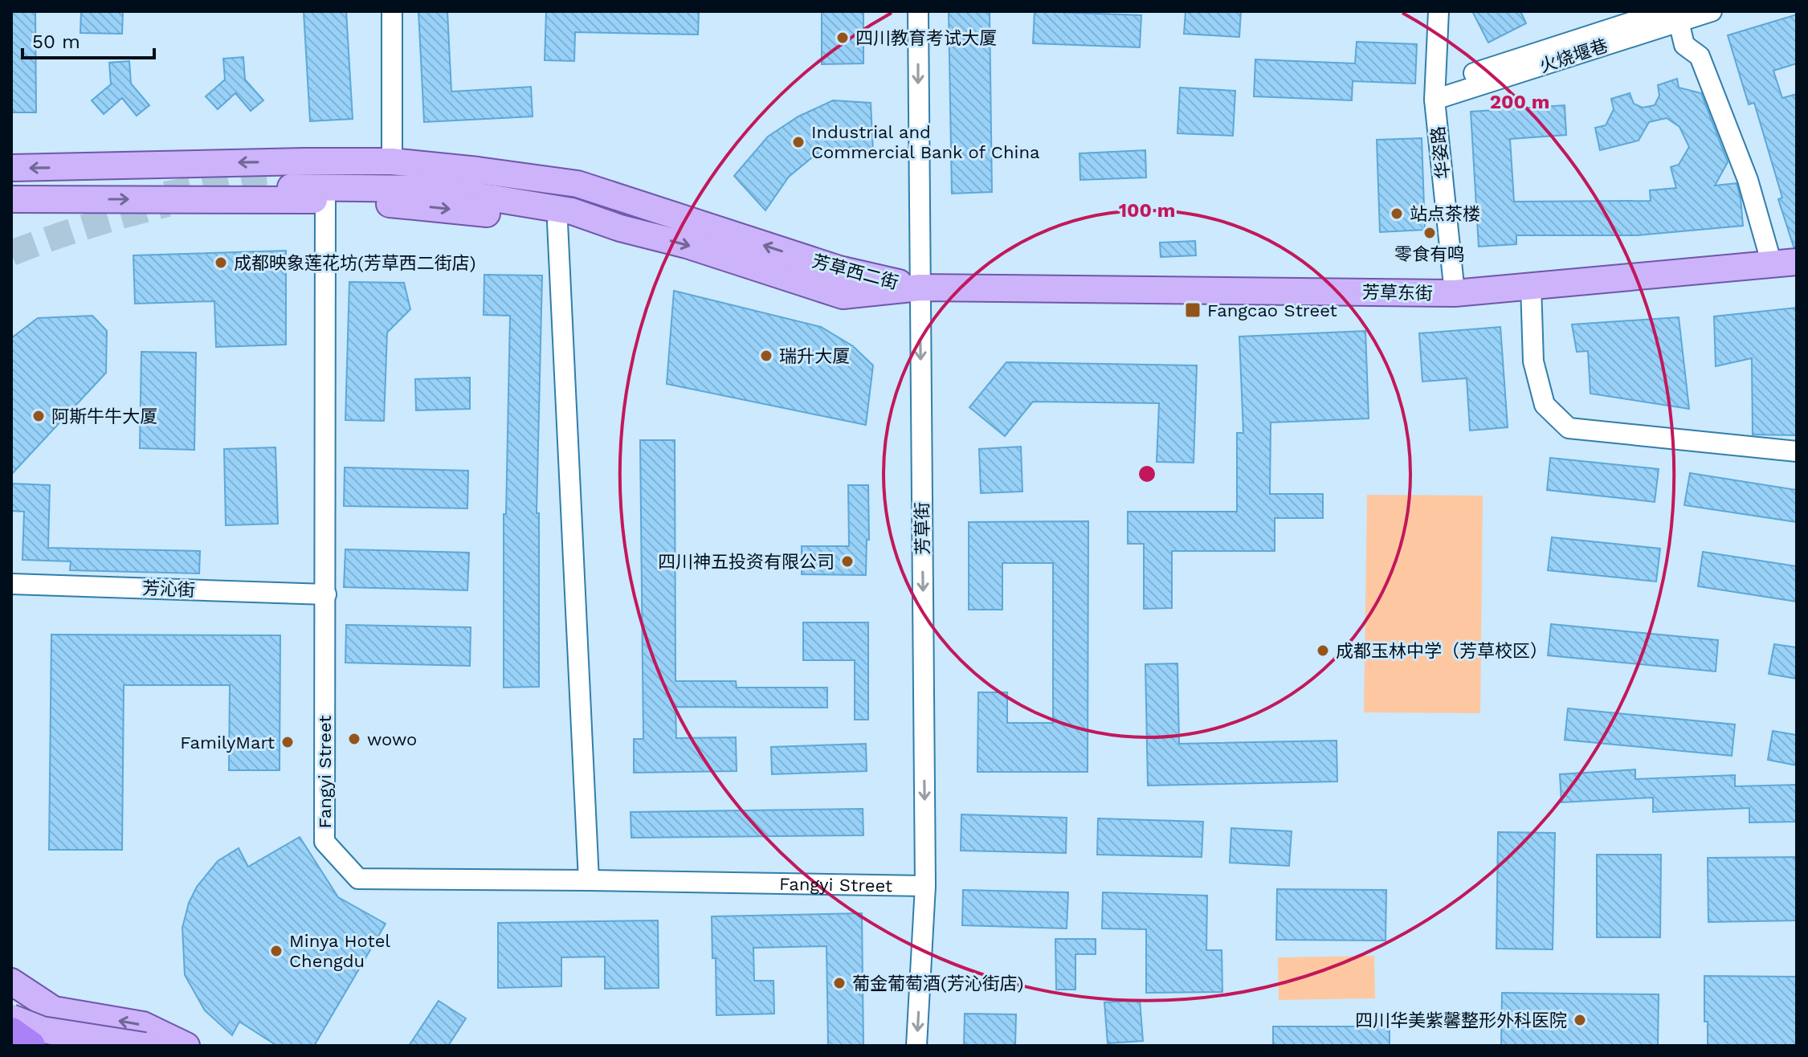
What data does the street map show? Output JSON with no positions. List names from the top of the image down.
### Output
{
  "streets": {
    "main road": ["芳草西二街", "芳草东街"],
    "street": [
      "火烧堰巷",
      "华姿路",
      "芳草街",
      "芳沁街",
      "Fangyi Street"
    ]
  },
  "crossings": [
    ["火烧堰巷", "华姿路"],
    ["华姿路", "芳草东街"],
    ["芳草西二街", "芳草东街"],
    ["芳草西二街", "芳草街"],
    ["芳草东街", "芳草街"],
    ["芳草街", "Fangyi Street"],
    ["芳沁街", "Fangyi Street"]
  ],
  "one_way": ["芳草街"],
  "places": {
    "other": [
      "四川教育考试大厦",
      "Industrial and Commercial Bank of China",
      "站点茶楼",
      "零食有鸣",
      "成都映象莲花坊(芳草西二街店)",
      "瑞升大厦",
      "阿斯牛牛大厦",
      "四川神五投资有限公司",
      "成都玉林中学（芳草校区）",
      "wowo",
      "FamilyMart",
      "Minya Hotel Chengdu",
      "葡金葡萄酒(芳沁街店)",
      "四川华美紫馨整形外科医院"
    ],
    "transit": ["Fangcao Street"]
  },
  "scale_bar": "50 m",
  "rings": ["200 m", "100 m"]
}
